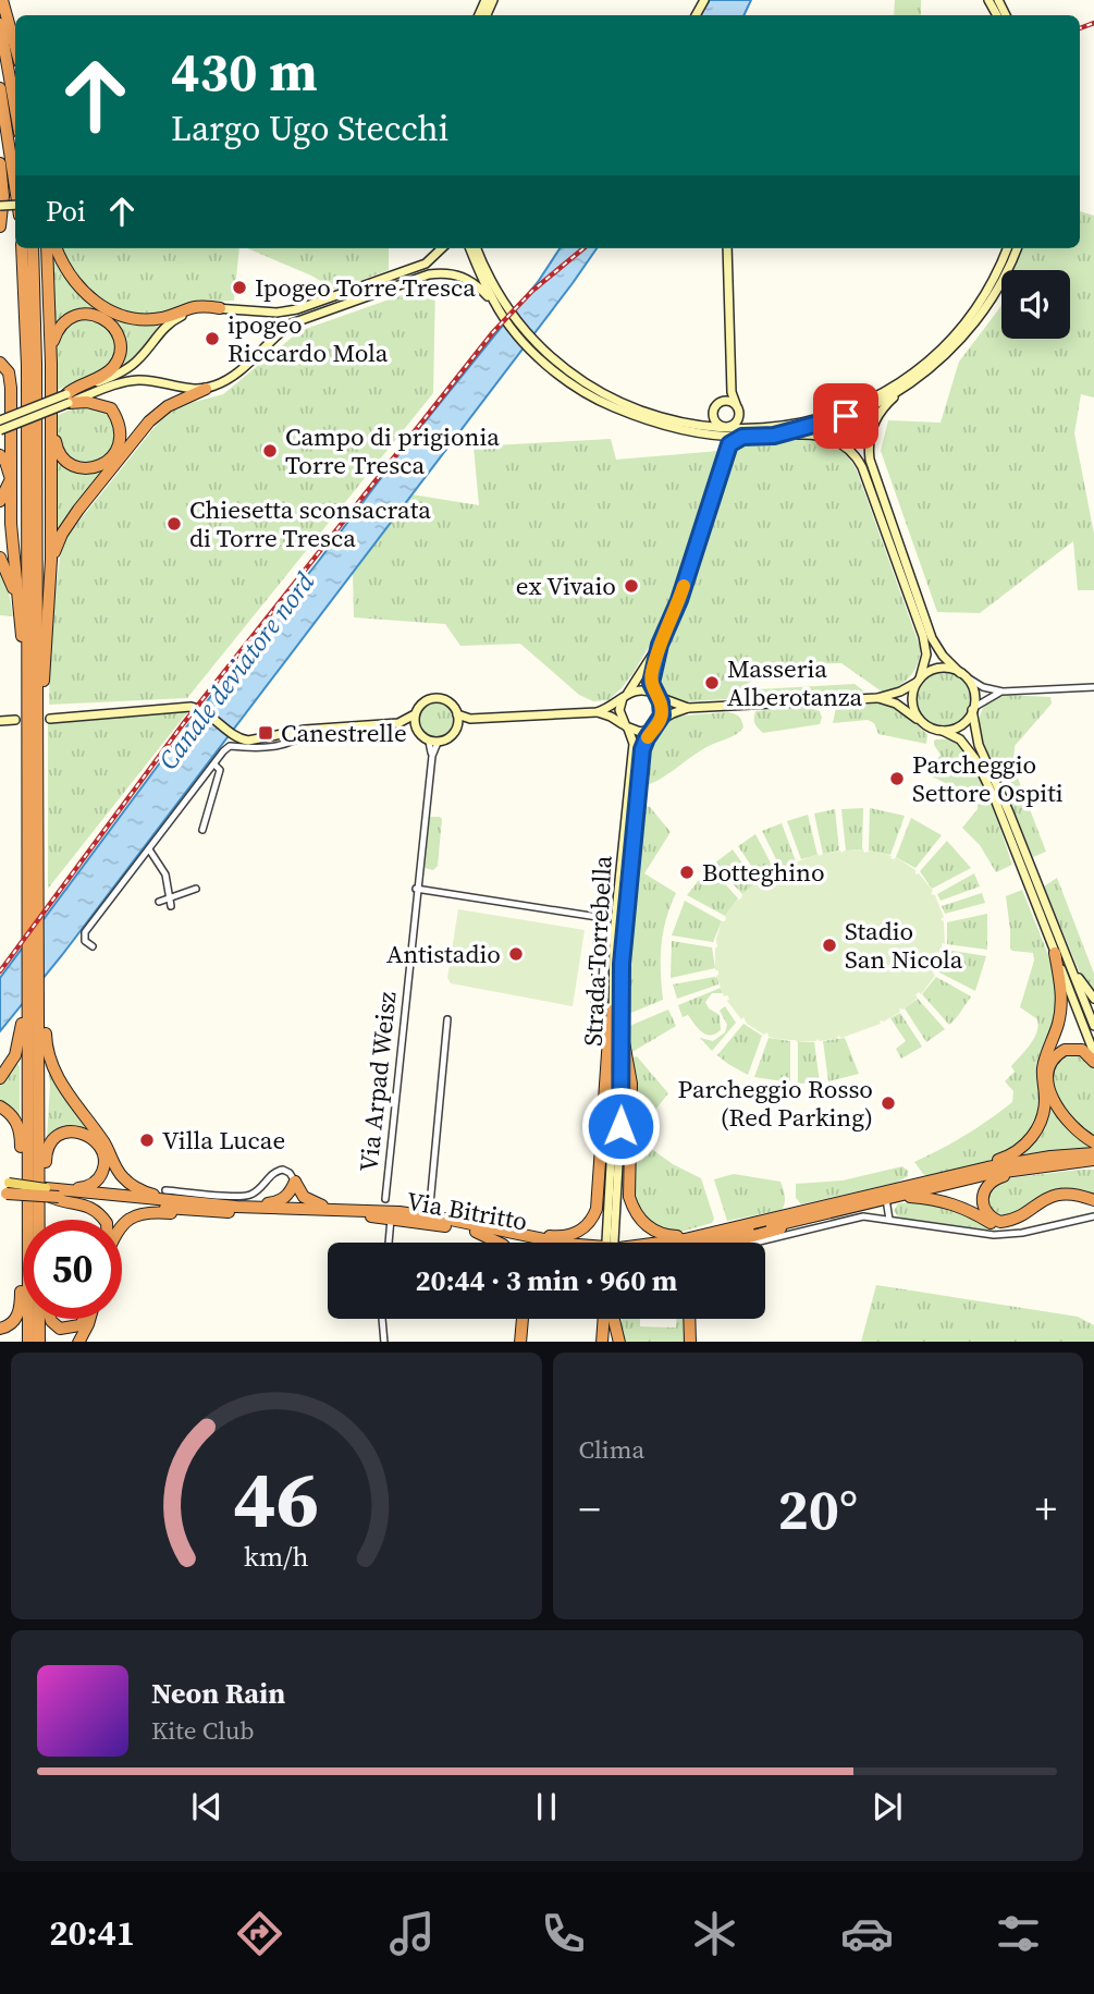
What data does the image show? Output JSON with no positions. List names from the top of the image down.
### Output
{
  "streets": {
    "highway": ["Via Bitritto"],
    "main road": ["Strada Torrebella"],
    "street": ["Via Arpad Weisz"]
  },
  "water": ["Canale deviatore nord"],
  "places": {
    "other": [
      "Ipogeo Torre Tresca",
      "ipogeo Riccardo Mola",
      "Campo di prigionia Torre Tresca",
      "Chiesetta sconsacrata di Torre Tresca",
      "ex Vivaio",
      "Masseria Alberotanza",
      "Parcheggio Settore Ospiti",
      "Botteghino",
      "Stadio San Nicola",
      "Antistadio",
      "Parcheggio Rosso (Red Parking)",
      "Villa Lucae"
    ],
    "transit": ["Canestrelle"]
  },
  "page": {
    "turn": ["430 m", "Largo Ugo Stecchi"],
    "then": "Poi",
    "limit": "50",
    "trip": "20:44 · 3 min · 960 m",
    "tile": "Clima",
    "heat": ["−", "20°", "+"],
    "song": ["Neon Rain", "Kite Club"],
    "tabs": "20:41",
    "gauge": ["46", "km/h"]
  }
}
